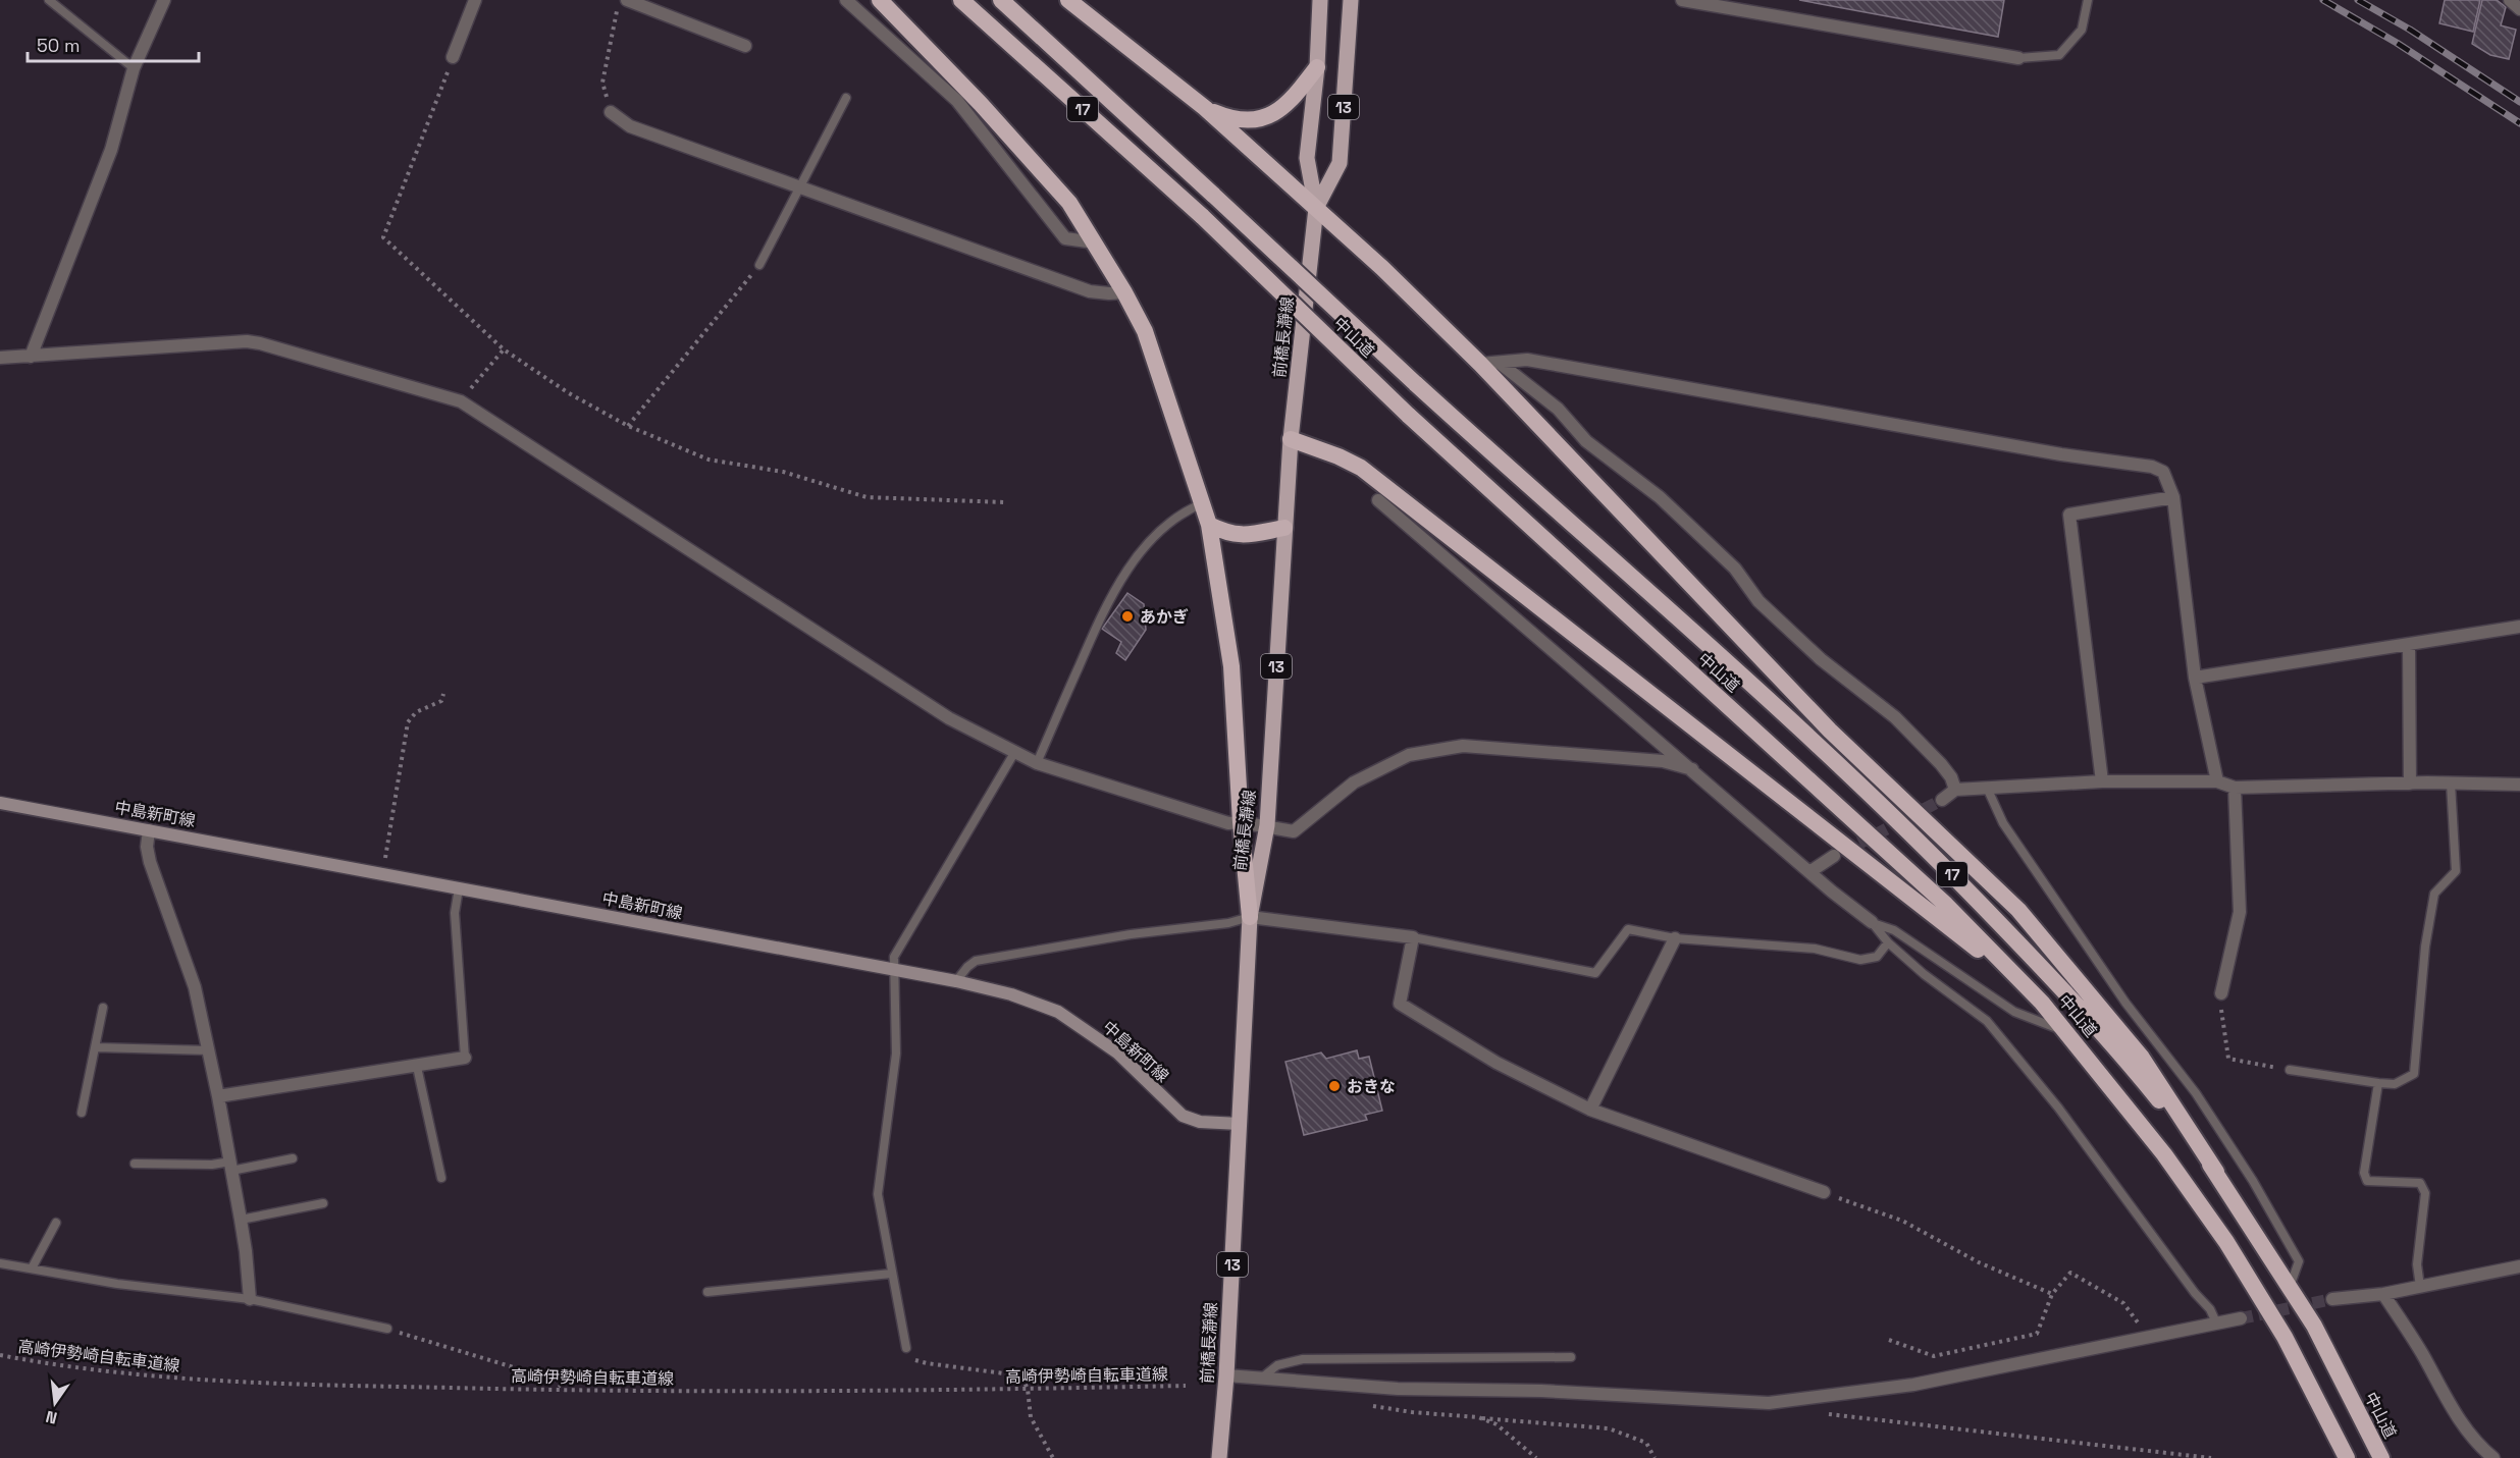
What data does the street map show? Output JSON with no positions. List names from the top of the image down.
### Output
{
  "streets": {
    "highway": ["17", "中山道"],
    "main road": ["13", "前橋長瀞線", "中島新町線"],
    "path": ["高崎伊勢崎自転車道線"]
  },
  "crossings": [
    ["17", "前橋長瀞線"],
    ["17", "中山道"],
    ["前橋長瀞線", "中島新町線"]
  ],
  "places": ["あかぎ", "おきな"],
  "scale_bar": "50 m",
  "north": "bottom"
}
